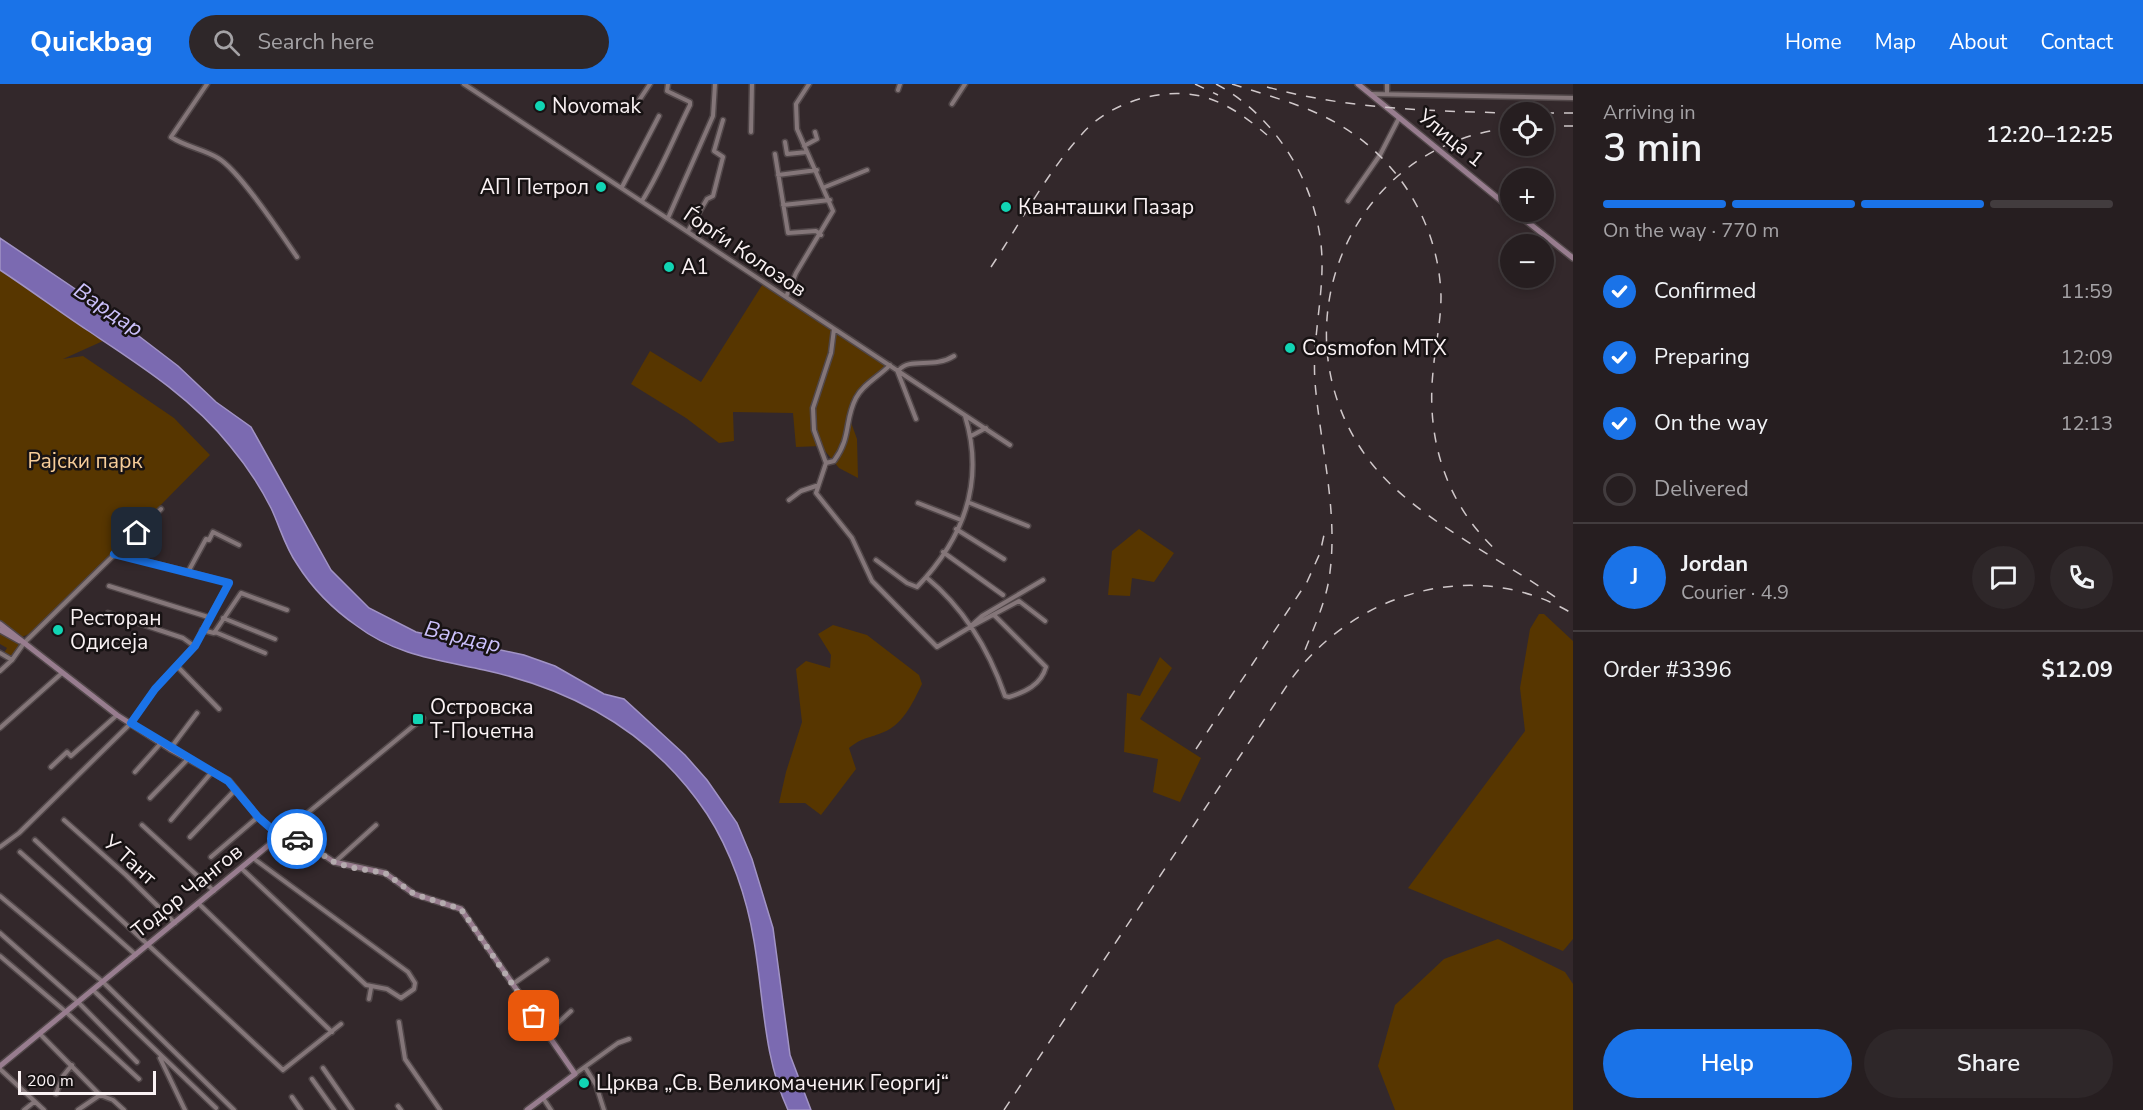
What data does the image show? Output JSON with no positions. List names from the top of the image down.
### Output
{
  "streets": {
    "street": [
      "Улица 1",
      "Ѓорѓи Колозов",
      "У Тант",
      "Тодор Чангов"
    ]
  },
  "crossings": [
    ["У Тант", "Тодор Чангов"]
  ],
  "water": ["Вардар"],
  "parks": ["Рајски парк"],
  "places": {
    "other": [
      "Novomak",
      "АП Петрол",
      "Кванташки Пазар",
      "А1",
      "Cosmofon MTX",
      "Ресторан Одисеја",
      "Црква „Св. Великомаченик Георгиј“"
    ],
    "transit": ["Островска Т-Почетна"]
  },
  "scale_bar": "200 m",
  "page": {
    "header": "Quickbag",
    "search": "Search here",
    "nav": [
      "Home",
      "Map",
      "About",
      "Contact"
    ],
    "heading": ["3 min", "Arriving in", "12:20–12:25"],
    "panel": [
      "Jordan",
      "Courier · 4.9",
      "Order #3396",
      "$12.09"
    ],
    "map_buttons": ["+", "−"],
    "bar": "On the way · 770 m",
    "list": [
      ["Confirmed", "11:59"],
      ["Preparing", "12:09"],
      ["On the way", "12:13"],
      "Delivered"
    ],
    "round": "J",
    "buttons": ["Help", "Share"],
    "scale": "200 m"
  }
}
